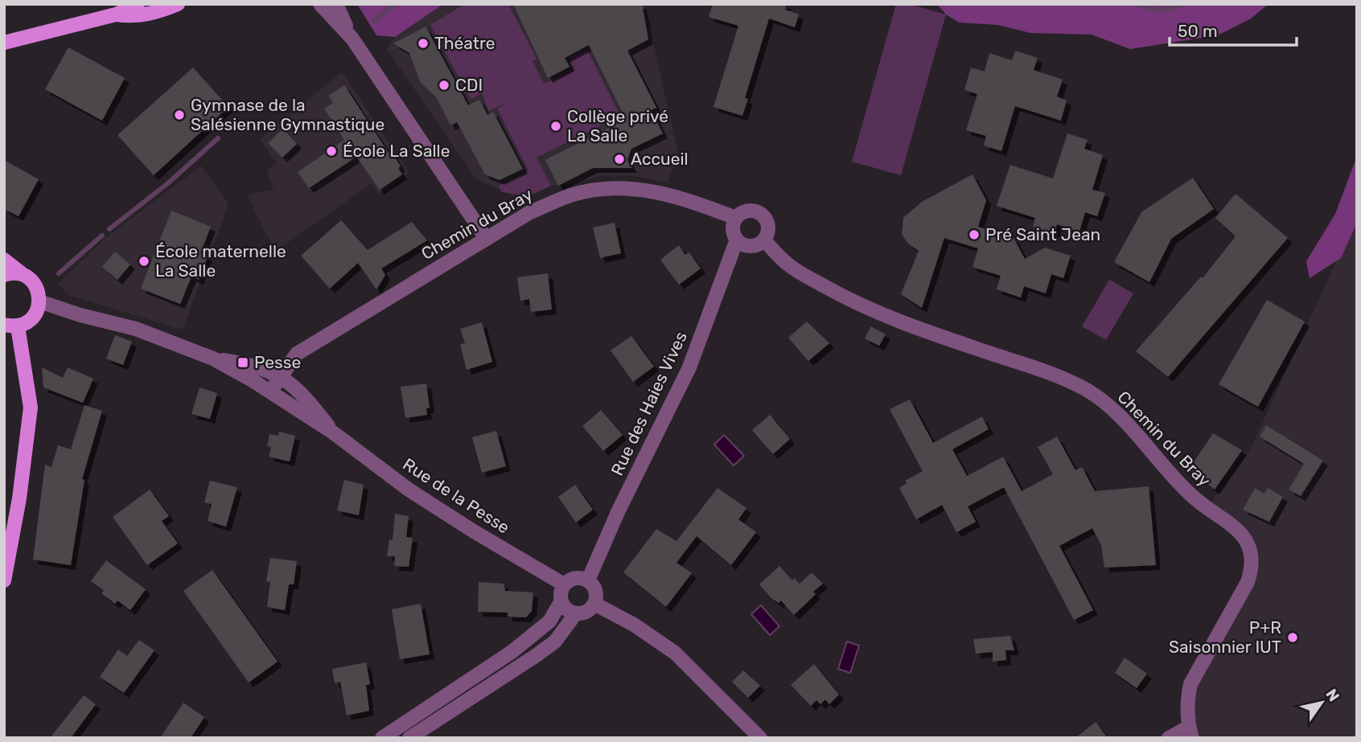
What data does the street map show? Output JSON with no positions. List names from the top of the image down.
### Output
{
  "streets": {
    "street": ["Chemin du Bray", "Rue des Haies Vives", "Rue de la Pesse"]
  },
  "crossings": [
    ["Chemin du Bray", "Rue des Haies Vives"],
    ["Chemin du Bray", "Rue de la Pesse"],
    ["Rue des Haies Vives", "Rue de la Pesse"]
  ],
  "places": {
    "other": [
      "Théatre",
      "CDI",
      "Gymnase de la Salésienne Gymnastique",
      "Collège privé La Salle",
      "École La Salle",
      "Accueil",
      "Pré Saint Jean",
      "École maternelle La Salle",
      "P+R Saisonnier IUT"
    ],
    "transit": ["Pesse"]
  },
  "scale_bar": "50 m",
  "north": "top right"
}
